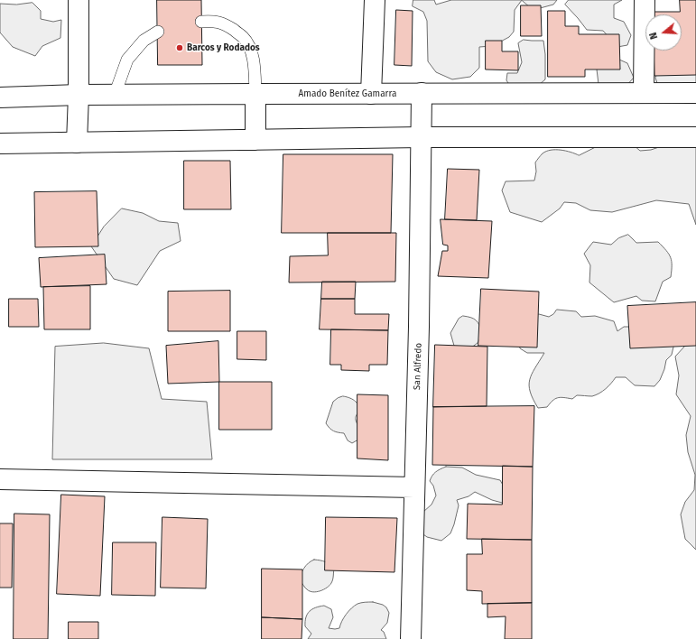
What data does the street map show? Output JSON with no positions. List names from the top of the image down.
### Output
{
  "streets": {
    "main road": ["Amado Benítez Gamarra", "San Alfredo"]
  },
  "crossings": [
    ["Amado Benítez Gamarra", "San Alfredo"]
  ],
  "places": ["Barcos y Rodados"],
  "north": "left"
}
